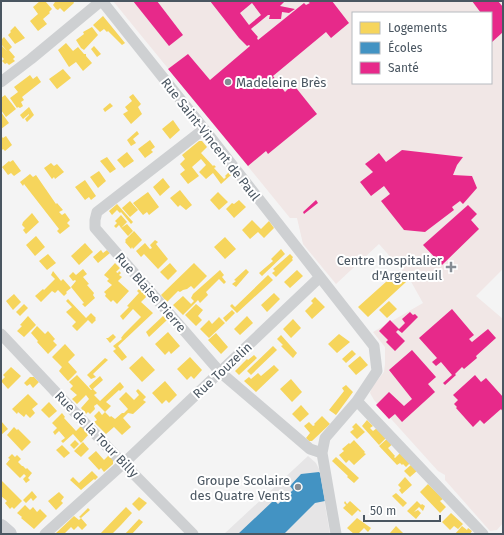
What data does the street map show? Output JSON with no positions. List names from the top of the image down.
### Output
{
  "streets": {
    "street": [
      "Rue Saint-Vincent de Paul",
      "Rue Blaise Pierre",
      "Rue Touzelin",
      "Rue de la Tour Billy"
    ]
  },
  "crossings": [
    ["Rue Saint-Vincent de Paul", "Rue Blaise Pierre"],
    ["Rue Saint-Vincent de Paul", "Rue Touzelin"],
    ["Rue Blaise Pierre", "Rue Touzelin"],
    ["Rue Touzelin", "Rue de la Tour Billy"]
  ],
  "places": {
    "other": ["Madeleine Brès", "Groupe Scolaire des Quatre Vents"],
    "health": ["Centre hospitalier d'Argenteuil"]
  },
  "legend": ["Logements", "Écoles", "Santé"],
  "scale_bar": "50 m"
}
